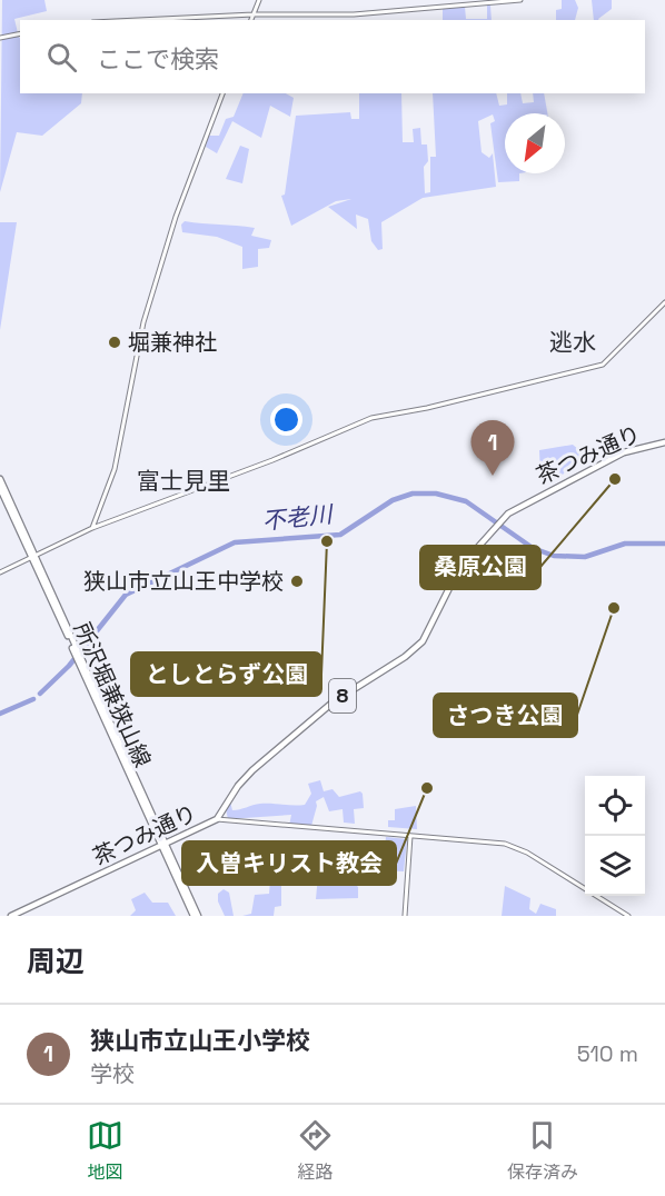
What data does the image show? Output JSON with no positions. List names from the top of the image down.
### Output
{
  "streets": {
    "main road": ["茶つみ通り", "所沢堀兼狭山線", "8"]
  },
  "crossings": [
    ["茶つみ通り", "所沢堀兼狭山線"]
  ],
  "districts": ["逃水", "富士見里"],
  "water": ["不老川"],
  "places": [
    "堀兼神社",
    "桑原公園",
    "としとらず公園",
    "狭山市立山王中学校",
    "さつき公園",
    "入曽キリスト教会"
  ],
  "north": "bottom left",
  "page": {
    "search": "ここで検索",
    "pins": "1",
    "heading": "周辺",
    "list": [
      {
        "mark": "1",
        "name": "狭山市立山王小学校",
        "note": "学校",
        "value": "510 m"
      }
    ],
    "nav": ["地図", "経路", "保存済み"]
  }
}
